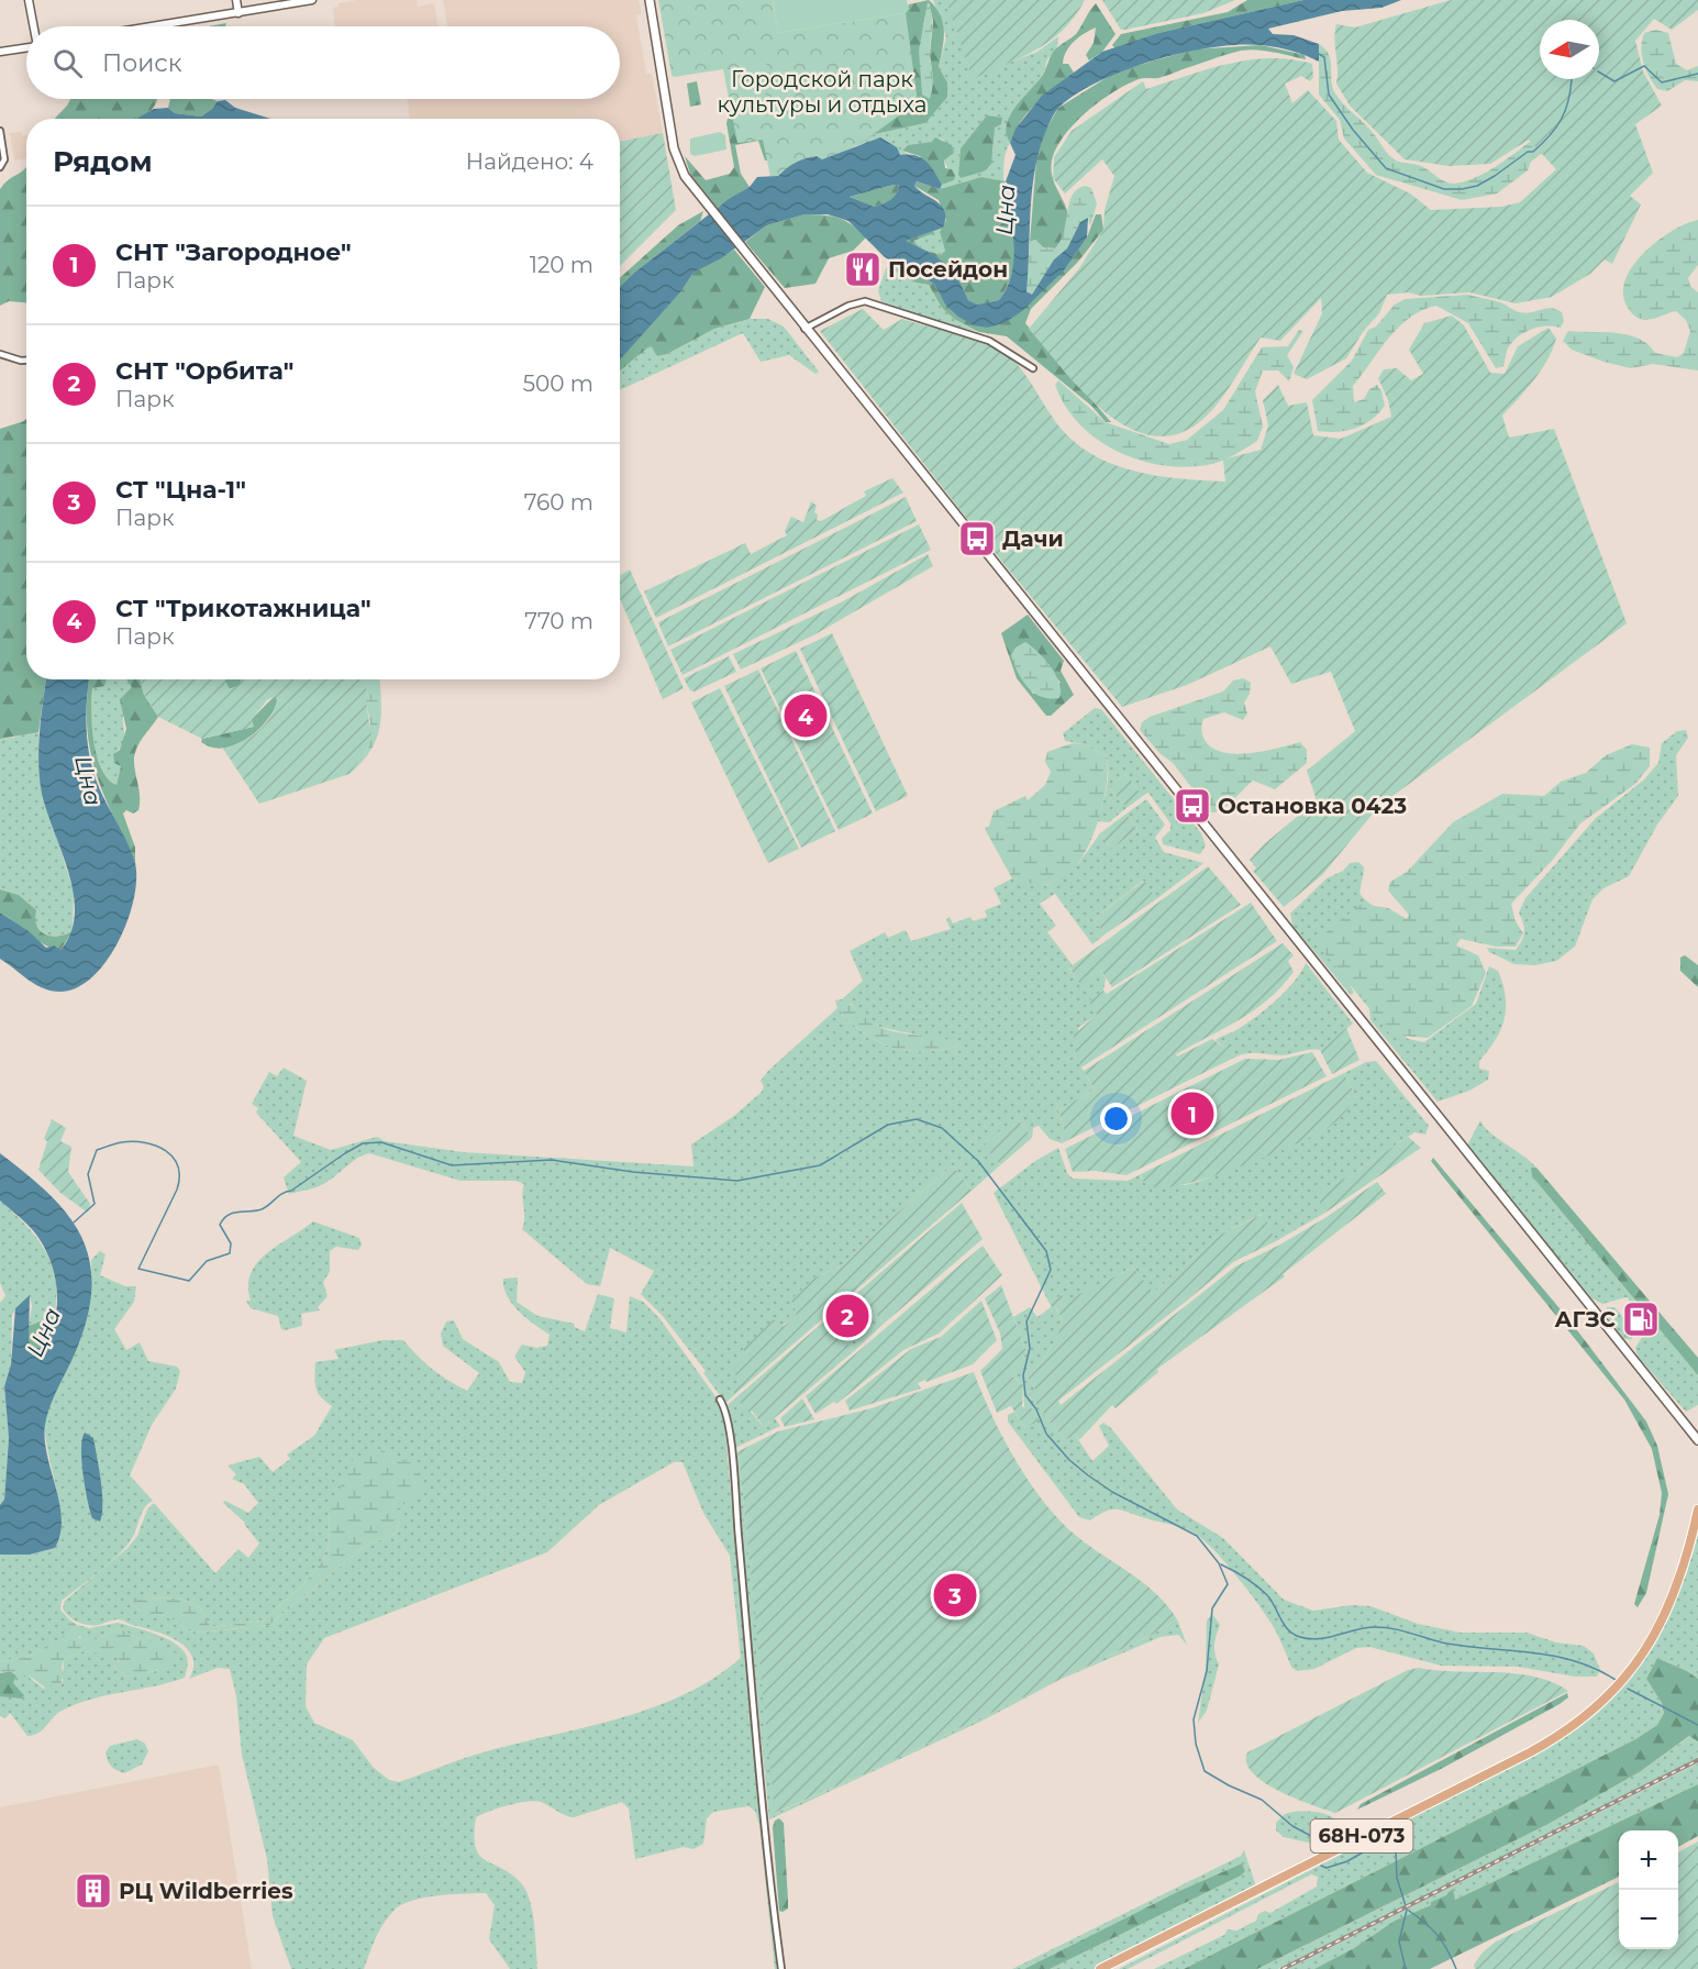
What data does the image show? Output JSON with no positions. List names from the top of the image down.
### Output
{
  "streets": {
    "main road": ["68Н-073"]
  },
  "water": ["Цна"],
  "parks": ["Городской парк культуры и отдыха"],
  "places": {
    "restaurant": ["Посейдон"],
    "bus stop": ["Дачи", "Остановка 0423"],
    "fuel station": ["АГЗС"],
    "building": ["РЦ Wildberries"]
  },
  "north": "left",
  "page": {
    "search": "Поиск",
    "heading": ["Рядом", "Найдено: 4"],
    "list": [
      {
        "mark": "1",
        "name": "СНТ \"Загородное\"",
        "note": "Парк",
        "value": "120 m"
      },
      {
        "mark": "2",
        "name": "CНТ \"Орбита\"",
        "note": "Парк",
        "value": "500 m"
      },
      {
        "mark": "3",
        "name": "СТ \"Цна-1\"",
        "note": "Парк",
        "value": "760 m"
      },
      {
        "mark": "4",
        "name": "СТ \"Трикотажница\"",
        "note": "Парк",
        "value": "770 m"
      }
    ],
    "pins": [
      "4",
      "1",
      "2",
      "3"
    ],
    "map_buttons": ["+", "−"]
  }
}
